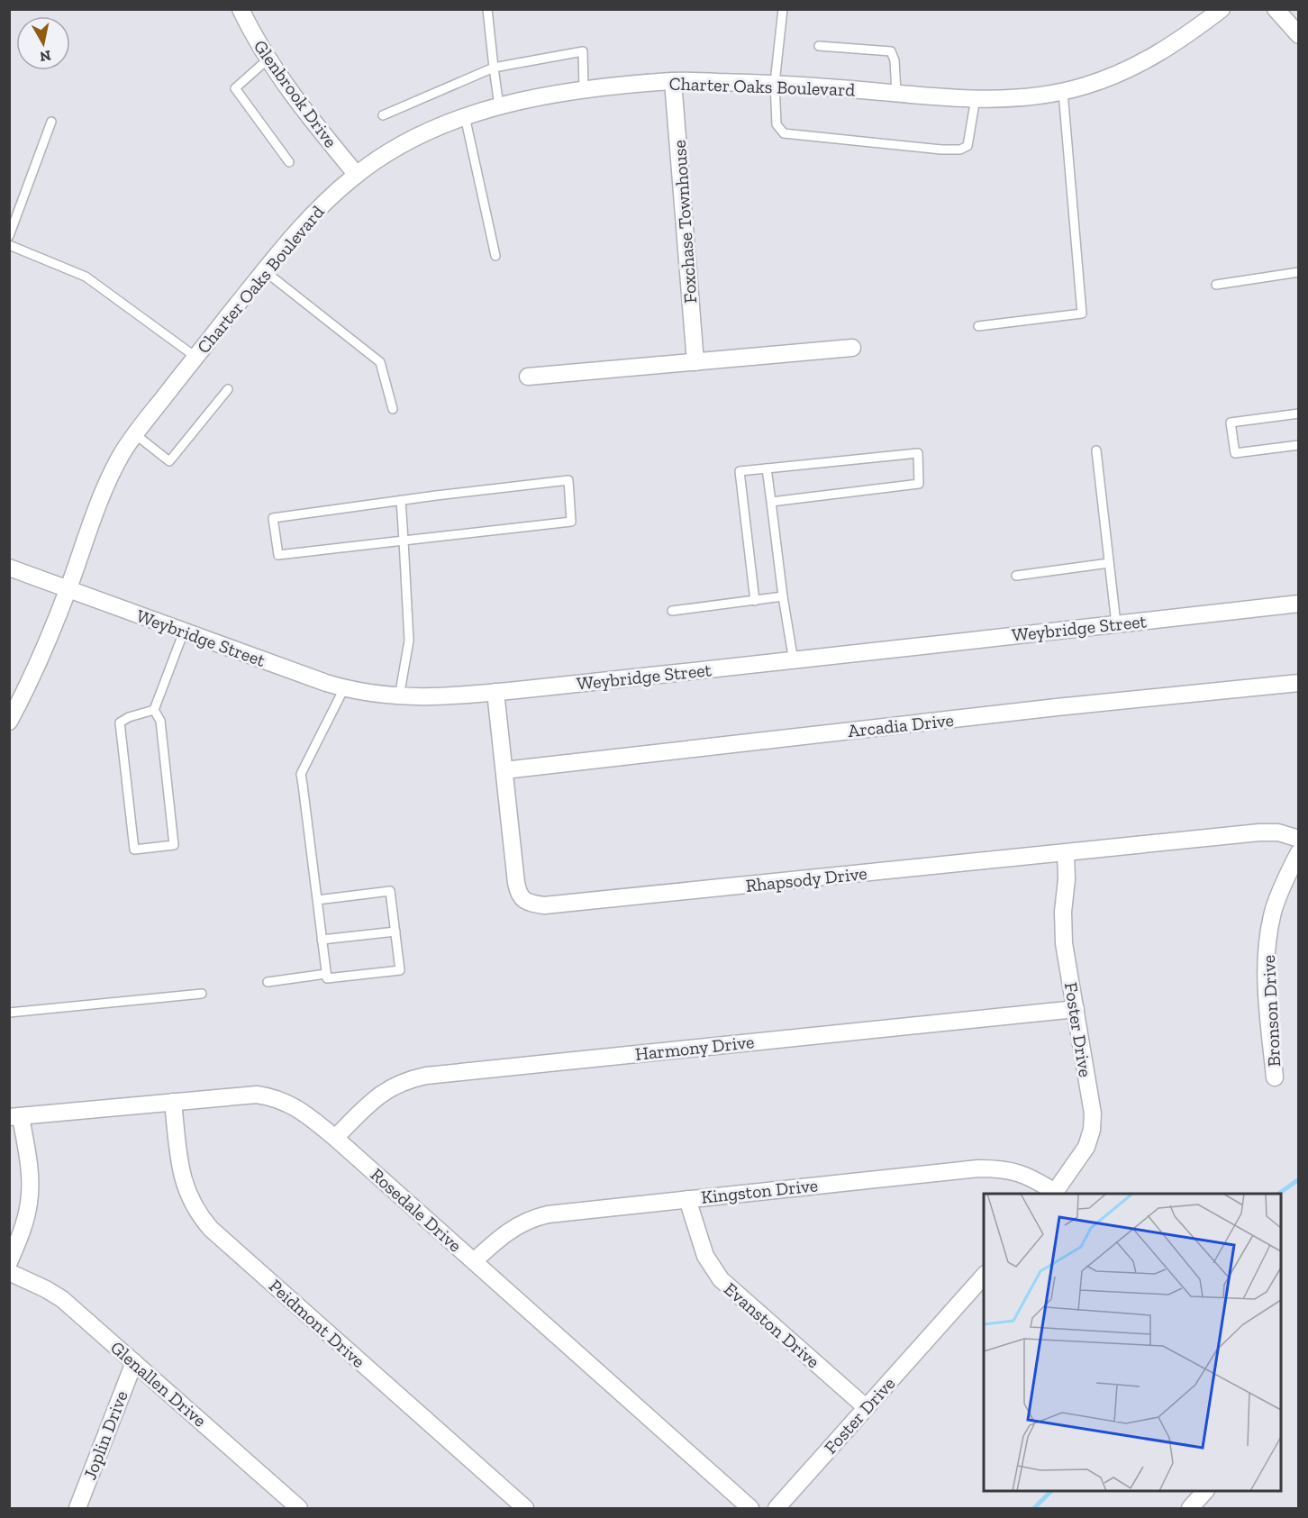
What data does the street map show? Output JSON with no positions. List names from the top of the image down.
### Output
{
  "streets": {
    "street": [
      "Charter Oaks Boulevard",
      "Glenbrook Drive",
      "Foxchase Townhouse",
      "Weybridge Street",
      "Arcadia Drive",
      "Rhapsody Drive",
      "Bronson Drive",
      "Foster Drive",
      "Harmony Drive",
      "Kingston Drive",
      "Rosedale Drive",
      "Peidmont Drive",
      "Evanston Drive",
      "Glenallen Drive",
      "Joplin Drive"
    ]
  },
  "crossings": [
    ["Charter Oaks Boulevard", "Glenbrook Drive"],
    ["Charter Oaks Boulevard", "Foxchase Townhouse"],
    ["Charter Oaks Boulevard", "Weybridge Street"],
    ["Weybridge Street", "Rhapsody Drive"],
    ["Arcadia Drive", "Rhapsody Drive"],
    ["Rhapsody Drive", "Foster Drive"],
    ["Foster Drive", "Harmony Drive"],
    ["Foster Drive", "Kingston Drive"],
    ["Foster Drive", "Evanston Drive"],
    ["Harmony Drive", "Rosedale Drive"],
    ["Kingston Drive", "Rosedale Drive"],
    ["Kingston Drive", "Evanston Drive"],
    ["Rosedale Drive", "Peidmont Drive"],
    ["Glenallen Drive", "Joplin Drive"]
  ],
  "north": "bottom"
}
